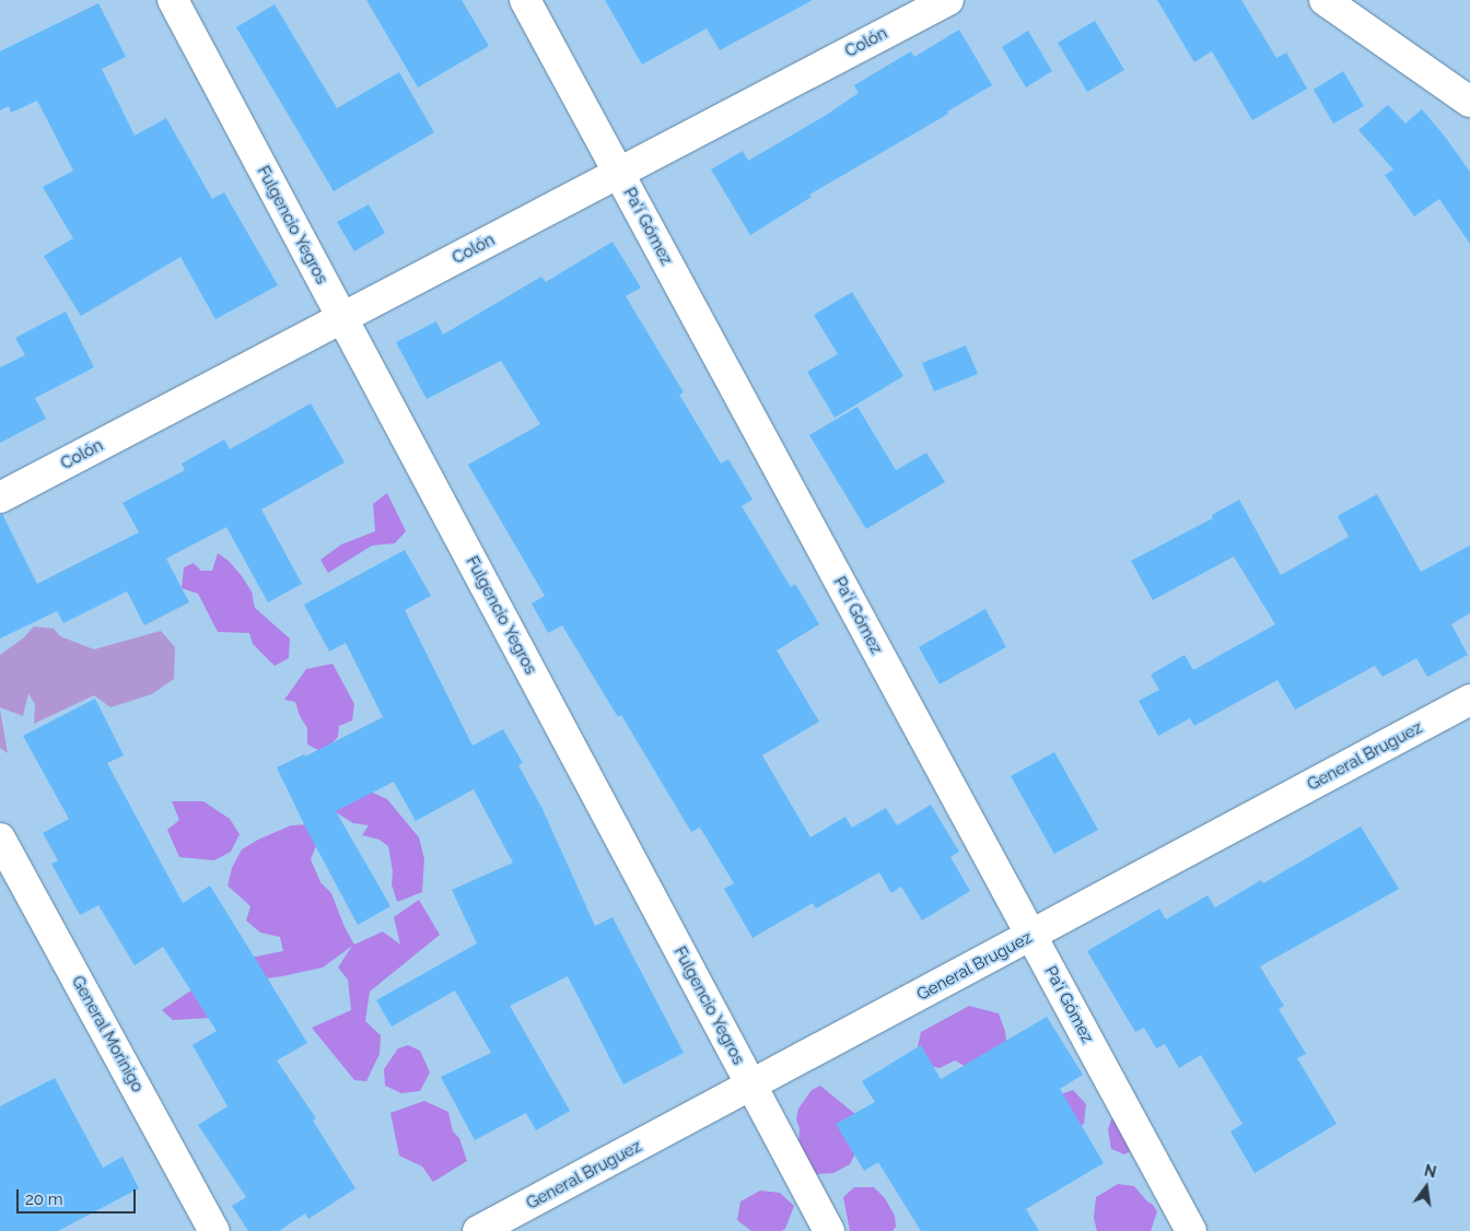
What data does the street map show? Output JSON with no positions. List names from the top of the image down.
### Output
{
  "streets": {
    "street": [
      "Colón",
      "Fulgencio Yegros",
      "Pa'í Gómez",
      "General Bruguez",
      "General Morinigo"
    ]
  },
  "crossings": [
    ["Colón", "Fulgencio Yegros"],
    ["Colón", "Pa'í Gómez"],
    ["Fulgencio Yegros", "General Bruguez"],
    ["Pa'í Gómez", "General Bruguez"]
  ],
  "scale_bar": "20 m",
  "north": "top"
}
